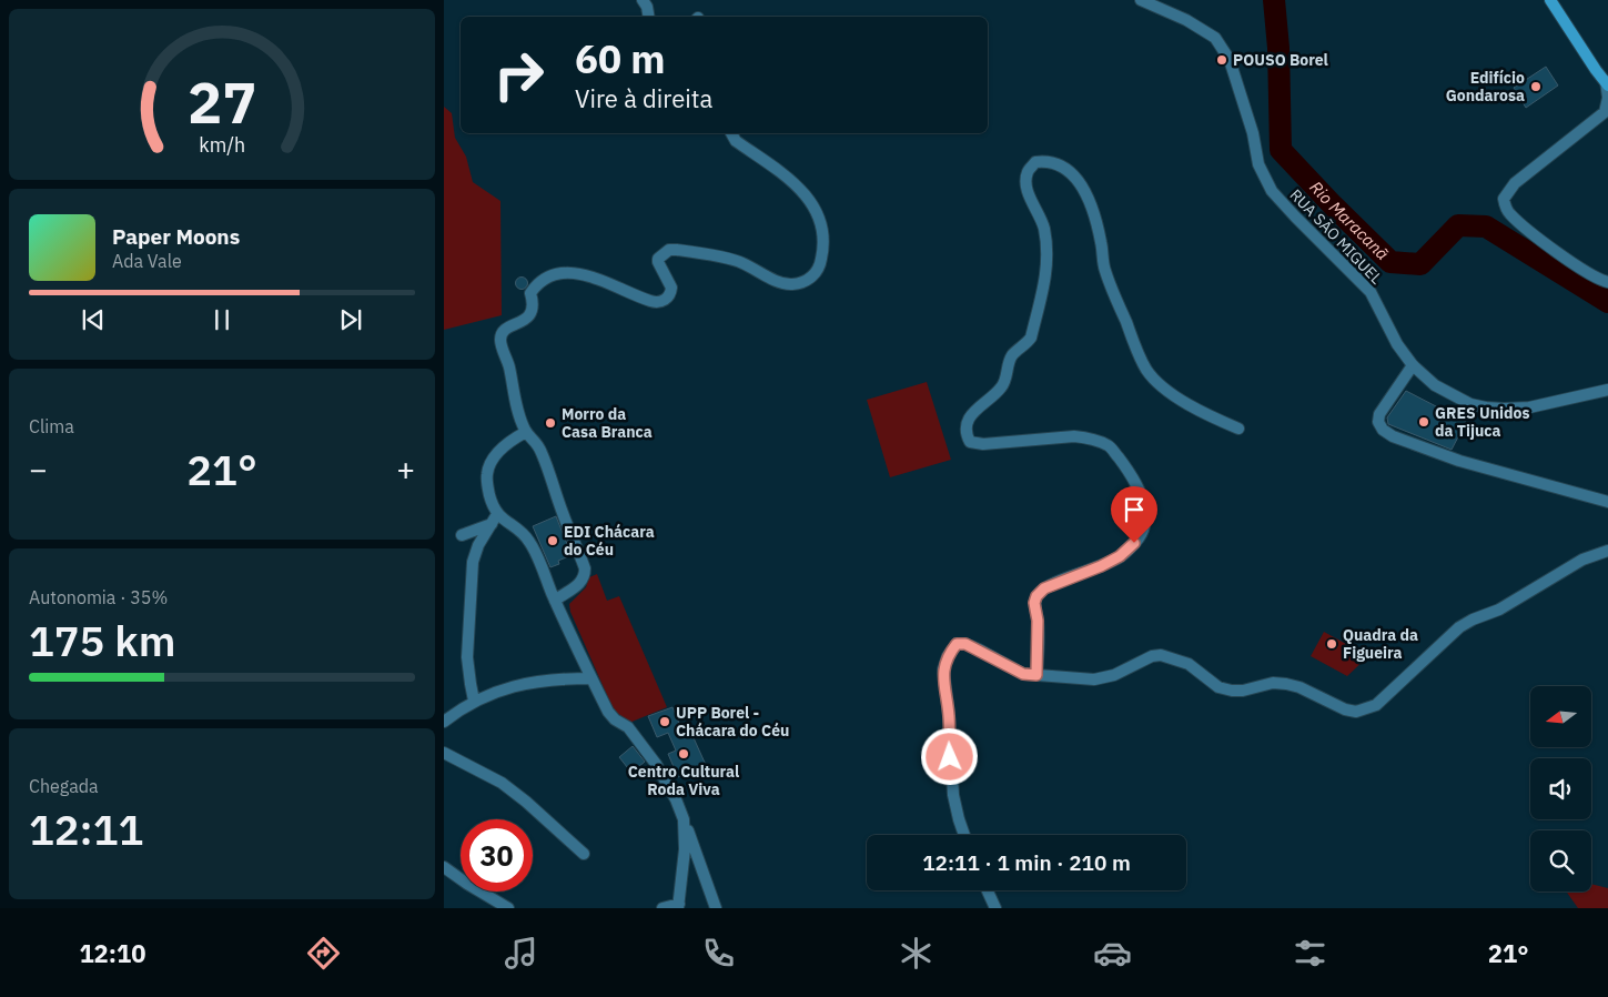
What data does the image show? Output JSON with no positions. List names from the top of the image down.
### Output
{
  "streets": {
    "street": ["RUA SÃO MIGUEL"]
  },
  "water": ["Rio Maracanã"],
  "places": [
    "POUSO Borel",
    "Edifício Gondarosa",
    "GRES Unidos da Tijuca",
    "Morro da Casa Branca",
    "EDI Chácara do Céu",
    "Quadra da Figueira",
    "UPP Borel - Chácara do Céu",
    "Centro Cultural Roda Viva"
  ],
  "north": "left",
  "page": {
    "turn": ["60 m", "Vire à direita"],
    "song": ["Paper Moons", "Ada Vale"],
    "tile": [
      "Clima",
      ["Autonomia · 35%", "175 km"],
      ["Chegada", "12:11"]
    ],
    "heat": ["−", "21°", "+"],
    "limit": "30",
    "trip": "12:11 · 1 min · 210 m",
    "tabs": ["12:10", "21°"],
    "gauge": ["27", "km/h"]
  }
}
